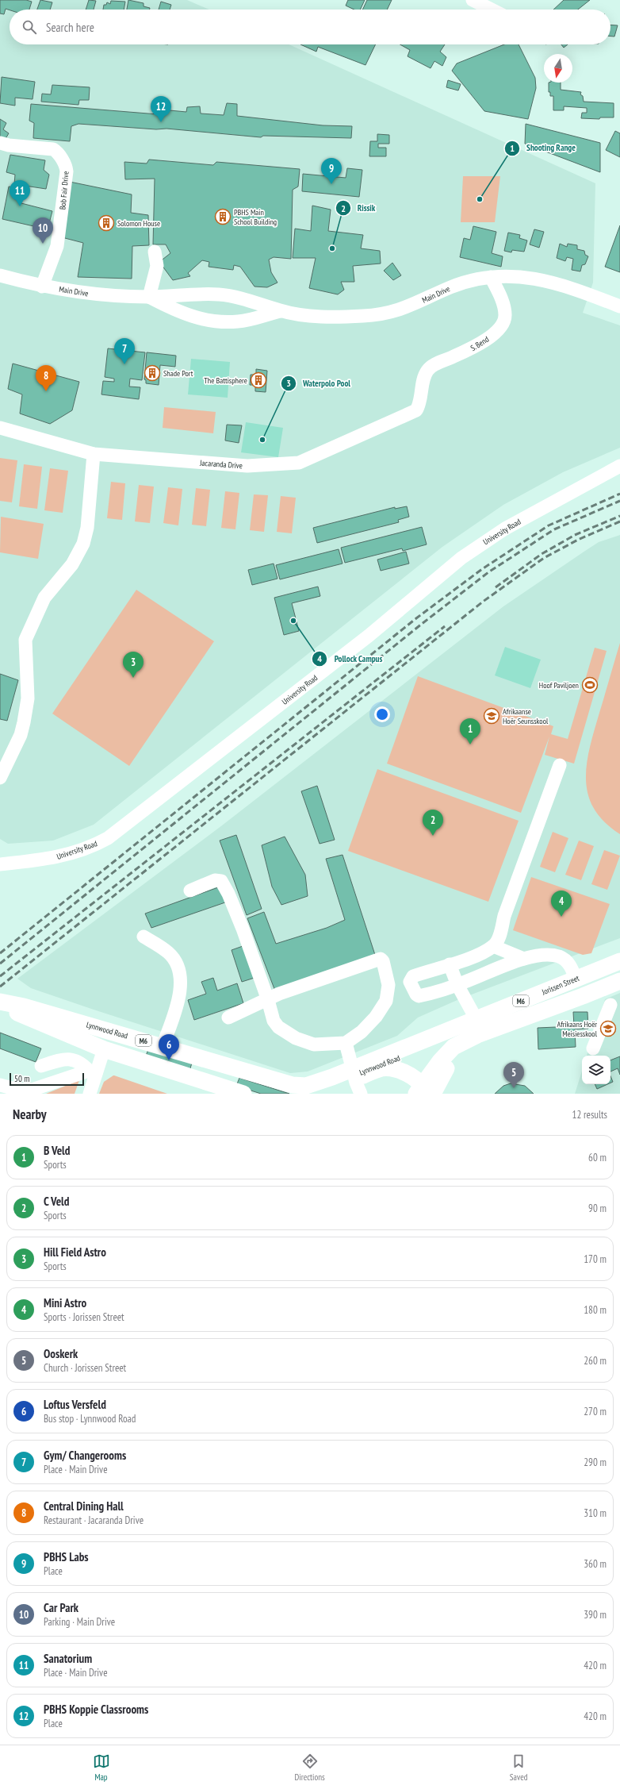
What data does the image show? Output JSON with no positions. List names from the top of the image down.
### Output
{
  "streets": {
    "main road": ["Jorissen Street", "M6", "Lynnwood Road"],
    "street": [
      "Bob Fair Drive",
      "Main Drive",
      "S. Bend",
      "Jacaranda Drive",
      "University Road"
    ]
  },
  "crossings": [
    ["Bob Fair Drive", "Main Drive"],
    ["Main Drive", "S. Bend"],
    ["S. Bend", "Jacaranda Drive"],
    ["Jorissen Street", "M6"],
    ["Jorissen Street", "Lynnwood Road"],
    ["M6", "Lynnwood Road"]
  ],
  "places": {
    "other": [
      "Shooting Range",
      "Rissik",
      "Waterpolo Pool",
      "Pollock Campus"
    ],
    "building": [
      "PBHS Main School Building",
      "Solomon House",
      "Shade Port",
      "The Battisphere"
    ],
    "sports": ["Hoof Paviljoen"],
    "school or university": ["Afrikaanse Hoër Seunsskool", "Afrikaans Hoër Meisiesskool"]
  },
  "scale_bar": "50 m",
  "north": "bottom",
  "page": {
    "search": "Search here",
    "pins": [
      "12",
      "9",
      "11",
      "10",
      "7",
      "8",
      "3",
      "1",
      "2",
      "4",
      "6",
      "5"
    ],
    "scale": "50 m",
    "heading": ["Nearby", "12 results"],
    "list": [
      {
        "mark": "1",
        "name": "B Veld",
        "note": "Sports",
        "value": "60 m"
      },
      {
        "mark": "2",
        "name": "C Veld",
        "note": "Sports",
        "value": "90 m"
      },
      {
        "mark": "3",
        "name": "Hill Field Astro",
        "note": "Sports",
        "value": "170 m"
      },
      {
        "mark": "4",
        "name": "Mini Astro",
        "note": "Sports · Jorissen Street",
        "value": "180 m"
      },
      {
        "mark": "5",
        "name": "Ooskerk",
        "note": "Church · Jorissen Street",
        "value": "260 m"
      },
      {
        "mark": "6",
        "name": "Loftus Versfeld",
        "note": "Bus stop · Lynnwood Road",
        "value": "270 m"
      },
      {
        "mark": "7",
        "name": "Gym/ Changerooms",
        "note": "Place · Main Drive",
        "value": "290 m"
      },
      {
        "mark": "8",
        "name": "Central Dining Hall",
        "note": "Restaurant · Jacaranda Drive",
        "value": "310 m"
      },
      {
        "mark": "9",
        "name": "PBHS Labs",
        "note": "Place",
        "value": "360 m"
      },
      {
        "mark": "10",
        "name": "Car Park",
        "note": "Parking · Main Drive",
        "value": "390 m"
      },
      {
        "mark": "11",
        "name": "Sanatorium",
        "note": "Place · Main Drive",
        "value": "420 m"
      },
      {
        "mark": "12",
        "name": "PBHS Koppie Classrooms",
        "note": "Place",
        "value": "420 m"
      }
    ],
    "nav": ["Map", "Directions", "Saved"]
  }
}
